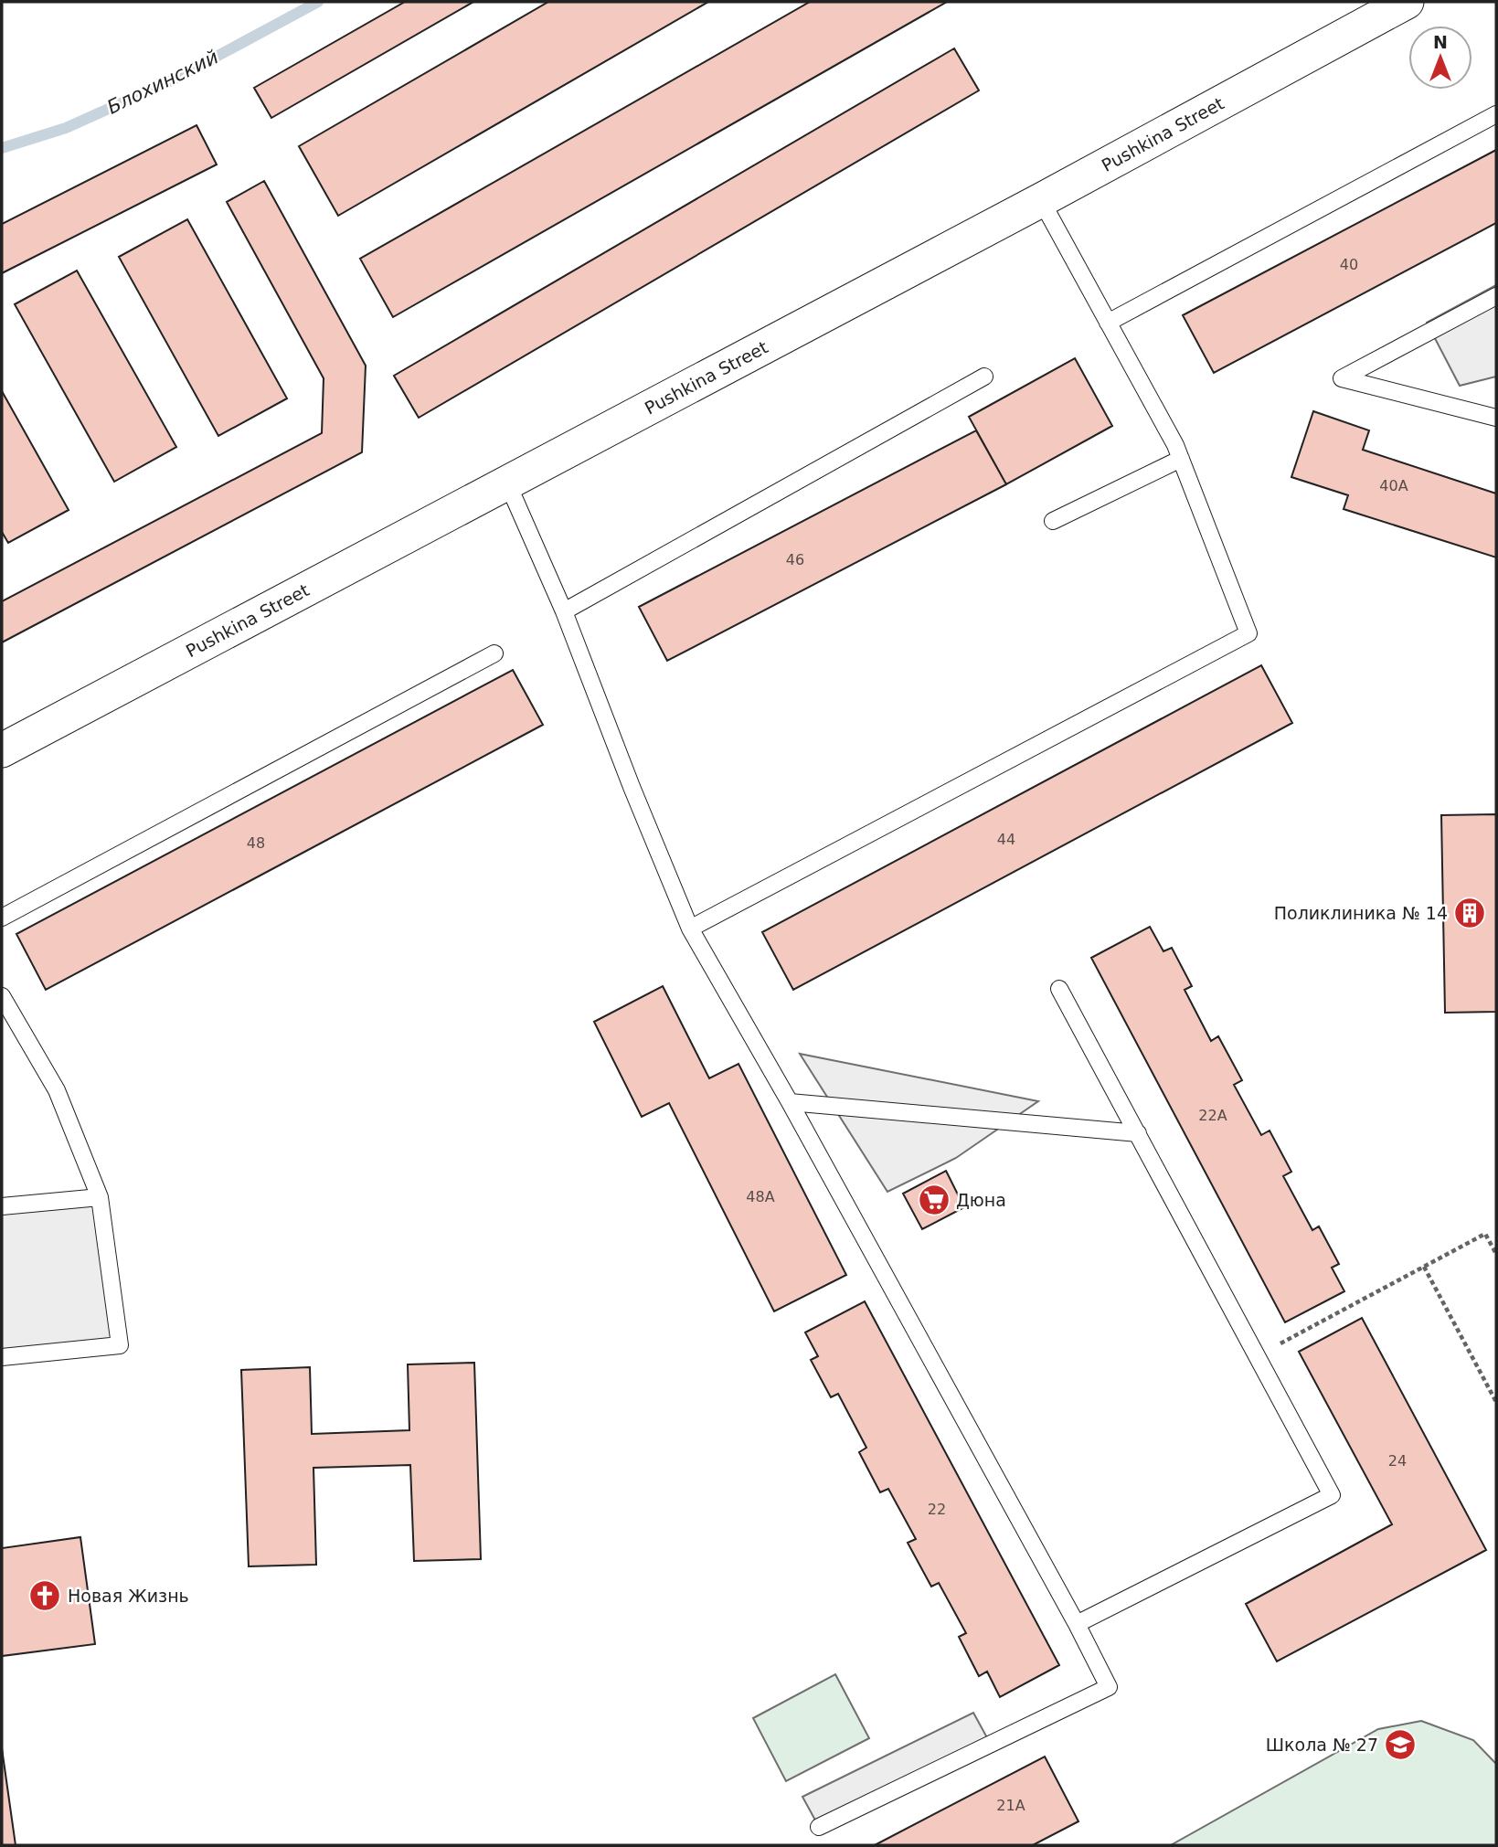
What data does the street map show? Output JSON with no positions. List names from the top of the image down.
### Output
{
  "streets": {
    "street": ["Pushkina Street"]
  },
  "water": ["Блохинский"],
  "places": {
    "building": ["Поликлиника № 14"],
    "supermarket": ["Дюна"],
    "church": ["Новая Жизнь"],
    "school or university": ["Школа № 27"]
  },
  "house_numbers": [
    "40",
    "40А",
    "46",
    "44",
    "48",
    "22А",
    "48А",
    "24",
    "22",
    "21А"
  ],
  "north": "top"
}
